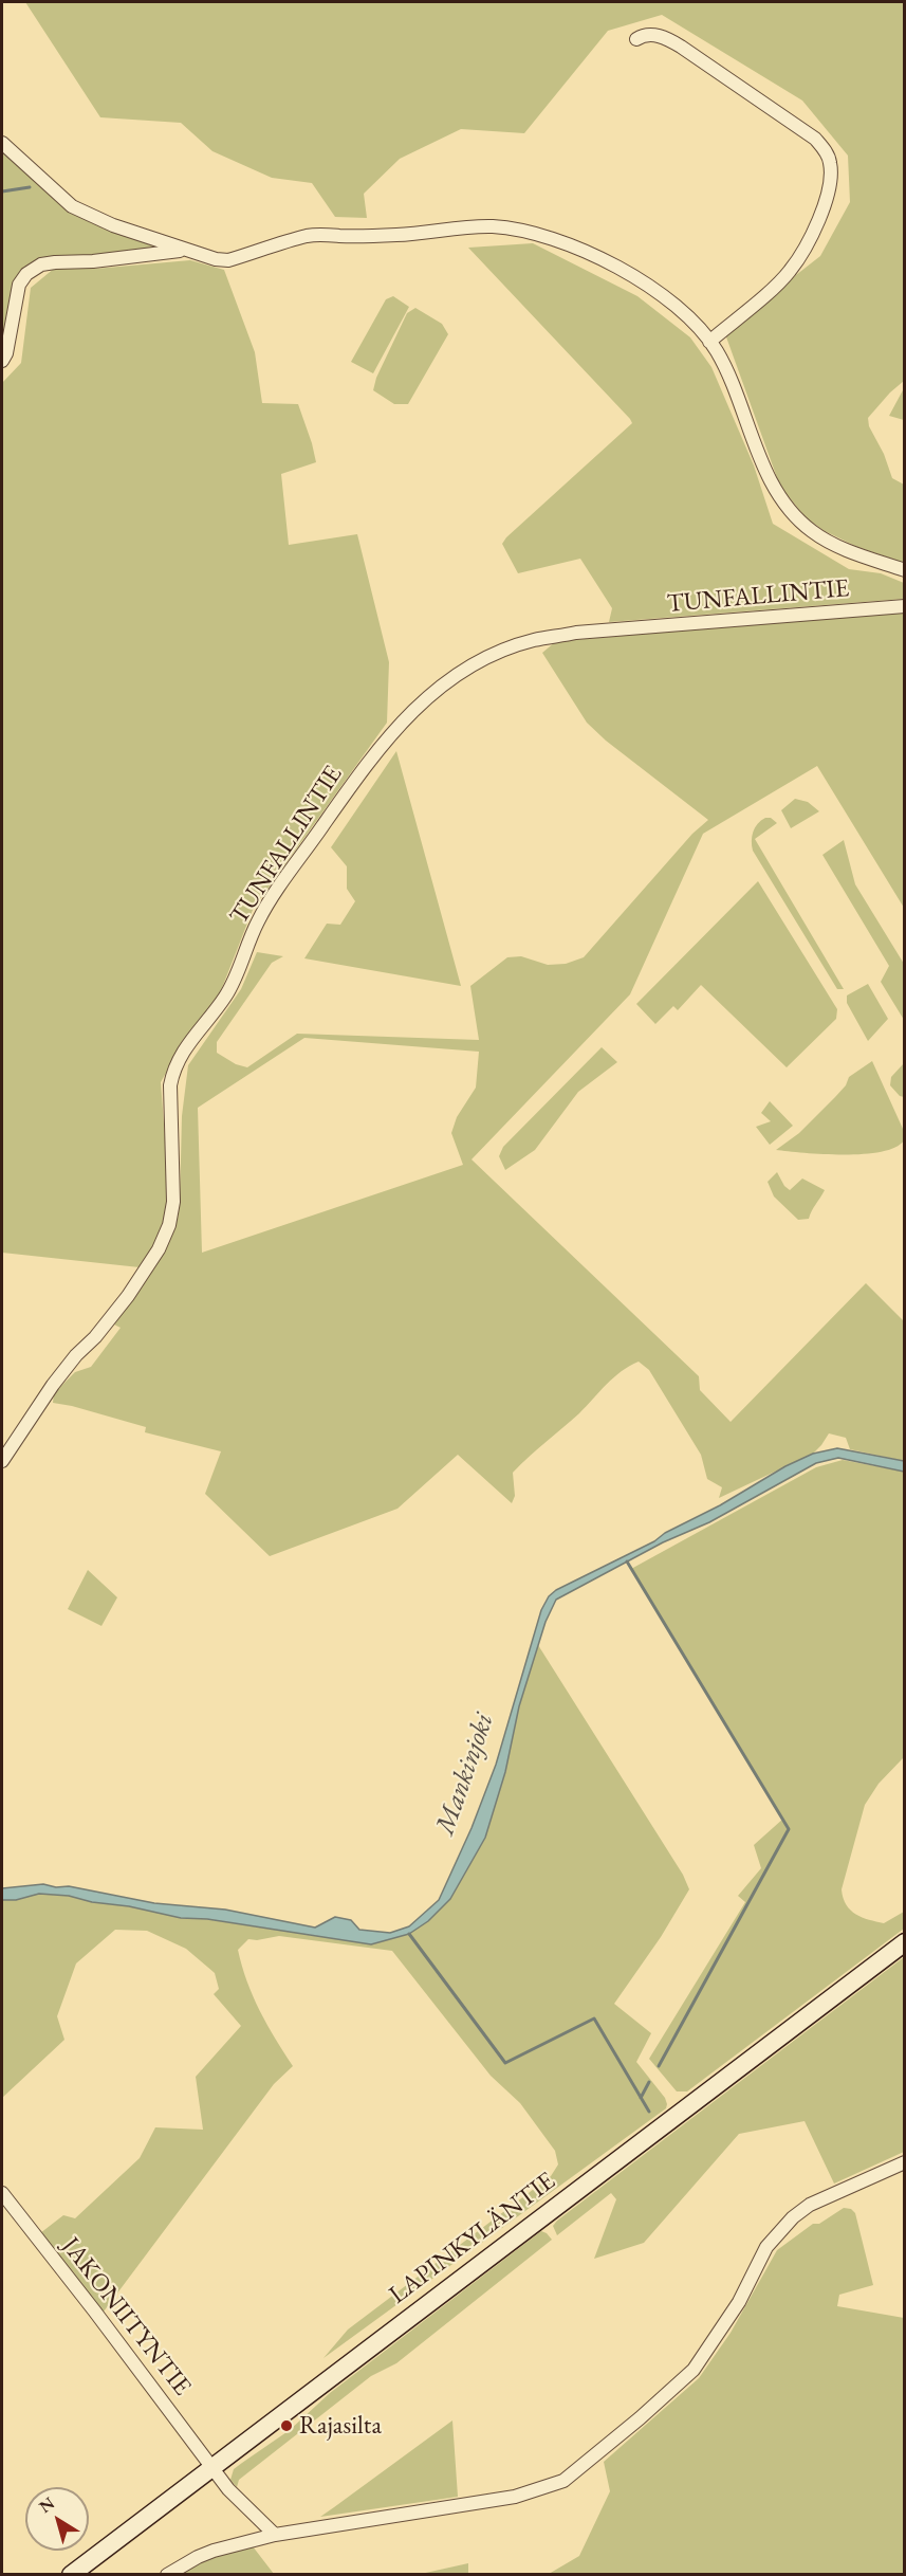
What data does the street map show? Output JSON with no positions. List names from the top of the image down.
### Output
{
  "streets": {
    "main road": ["LAPINKYLÄNTIE"],
    "street": ["TUNFALLINTIE", "JAKONIITYNTIE"]
  },
  "crossings": [
    ["LAPINKYLÄNTIE", "JAKONIITYNTIE"]
  ],
  "water": ["Mankinjoki"],
  "places": ["Rajasilta"],
  "north": "top left"
}
